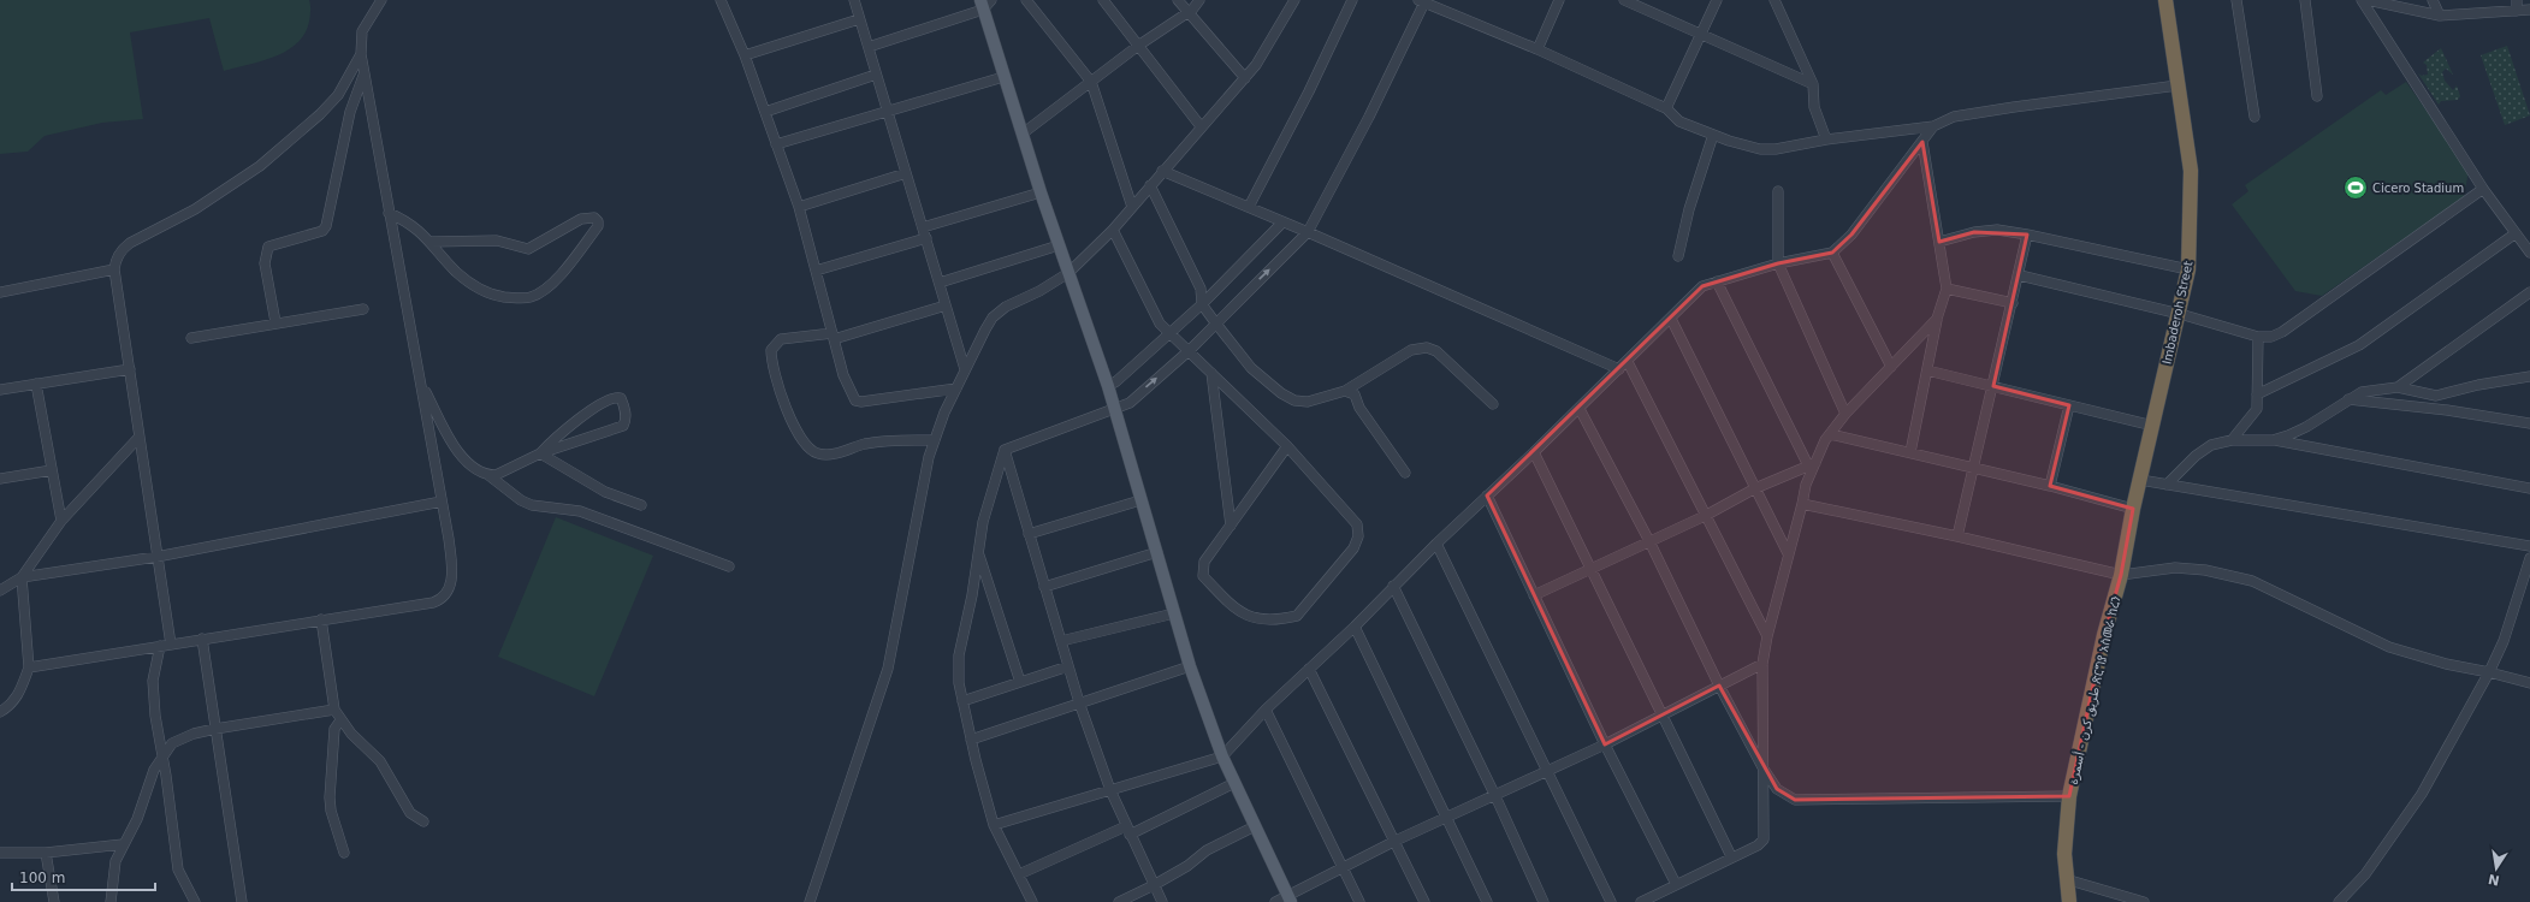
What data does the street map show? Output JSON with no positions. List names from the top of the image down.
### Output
{
  "streets": {
    "highway": ["Imbaderoh Street", "طريق كرن - أسمرة ጽርግያ አስመራ ከረን"]
  },
  "crossings": [
    ["Imbaderoh Street", "طريق كرن - أسمرة ጽርግያ አስመራ ከረን"]
  ],
  "places": {
    "sports": ["Cicero Stadium"]
  },
  "scale_bar": "100 m",
  "north": "bottom"
}
